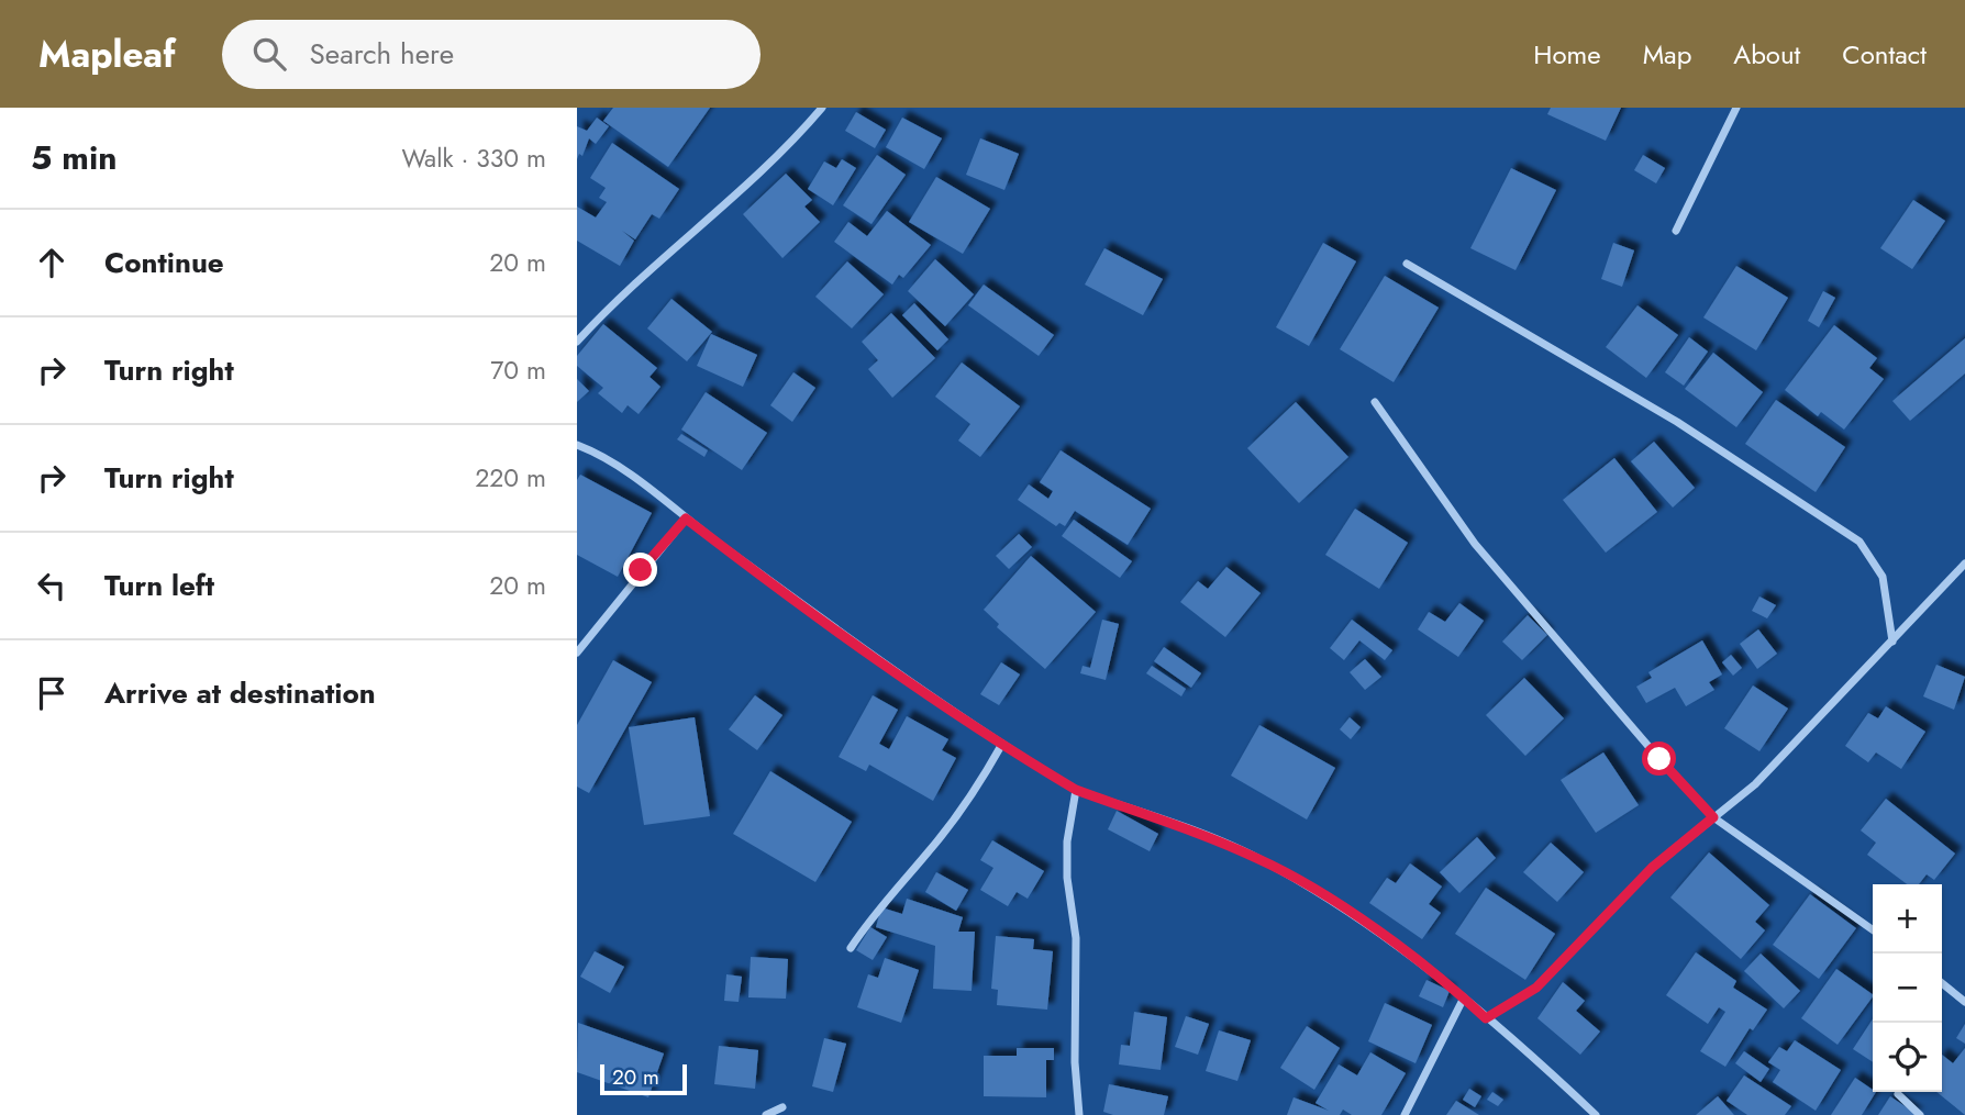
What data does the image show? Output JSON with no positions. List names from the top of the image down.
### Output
{
  "scale_bar": "20 m",
  "page": {
    "header": "Mapleaf",
    "search": "Search here",
    "nav": [
      "Home",
      "Map",
      "About",
      "Contact"
    ],
    "heading": ["5 min", "Walk · 330 m"],
    "list": [
      ["Continue", "20 m"],
      ["Turn right", "70 m"],
      ["Turn right", "220 m"],
      ["Turn left", "20 m"],
      "Arrive at destination"
    ],
    "map_buttons": ["+", "−"],
    "scale": "20 m"
  }
}
